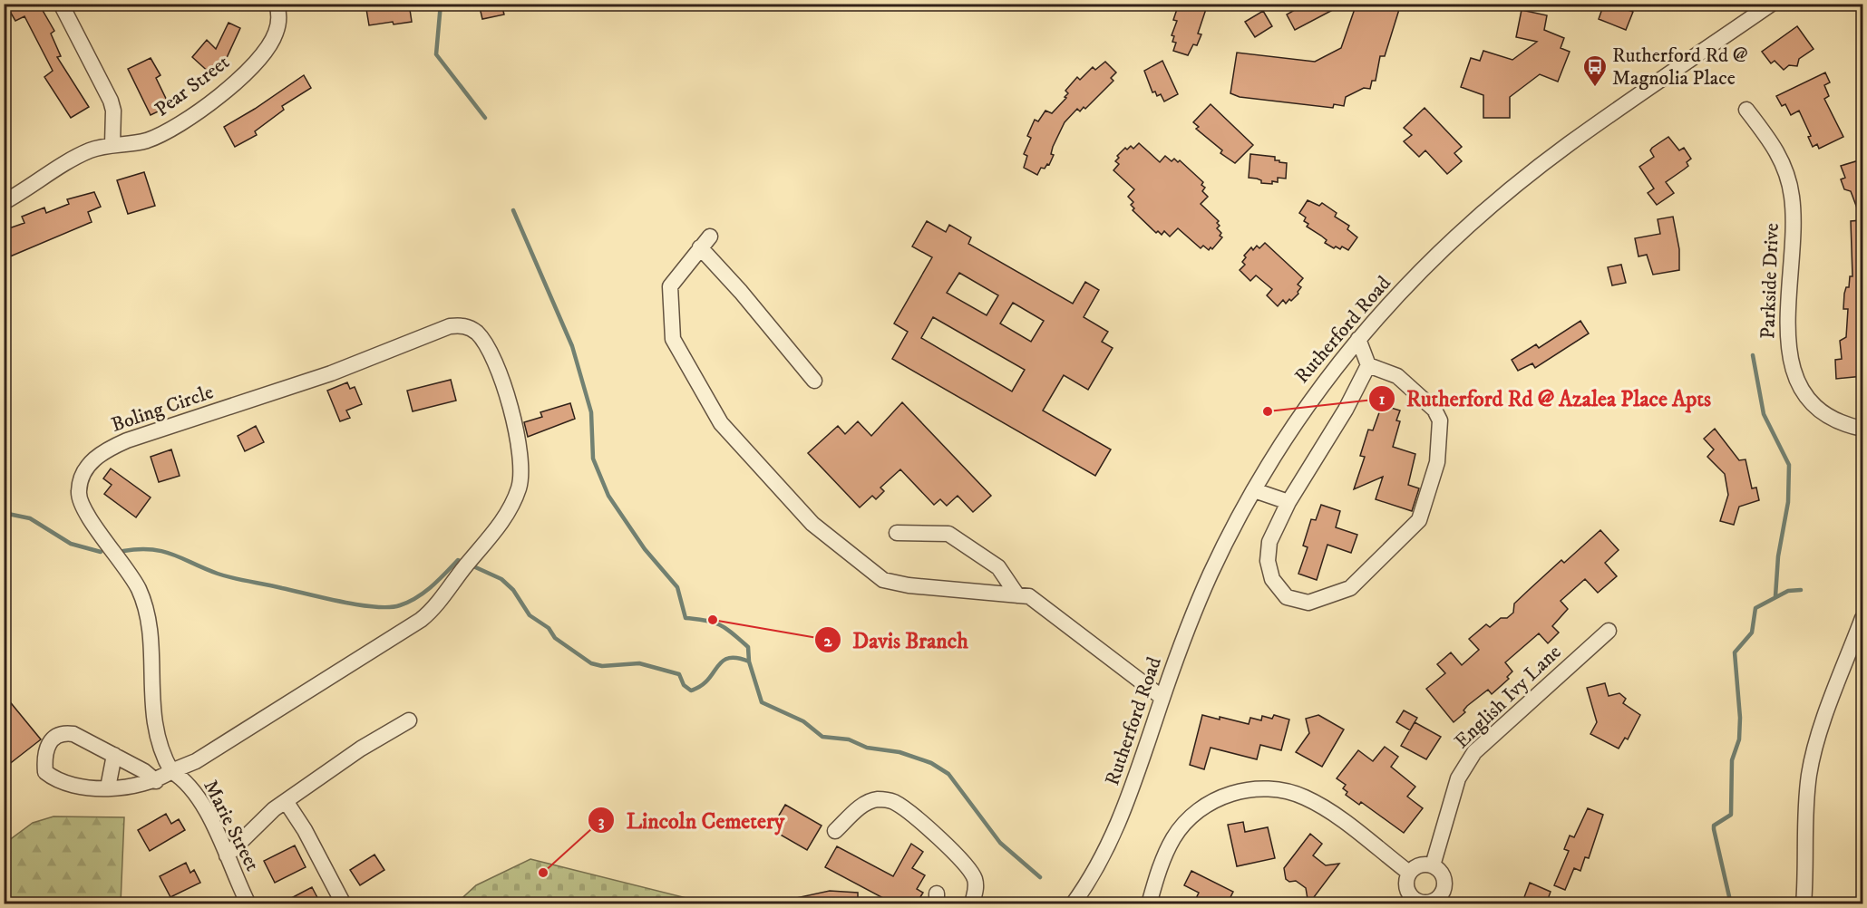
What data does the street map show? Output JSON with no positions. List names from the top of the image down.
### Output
{
  "streets": {
    "street": [
      "Pear Street",
      "Parkside Drive",
      "Rutherford Road",
      "Boling Circle",
      "English Ivy Lane",
      "Marie Street"
    ]
  },
  "crossings": [
    ["Boling Circle", "Marie Street"]
  ],
  "places": {
    "bus stop": ["Rutherford Rd @ Magnolia Place"],
    "other": ["Rutherford Rd @ Azalea Place Apts", "Davis Branch", "Lincoln Cemetery"]
  }
}
